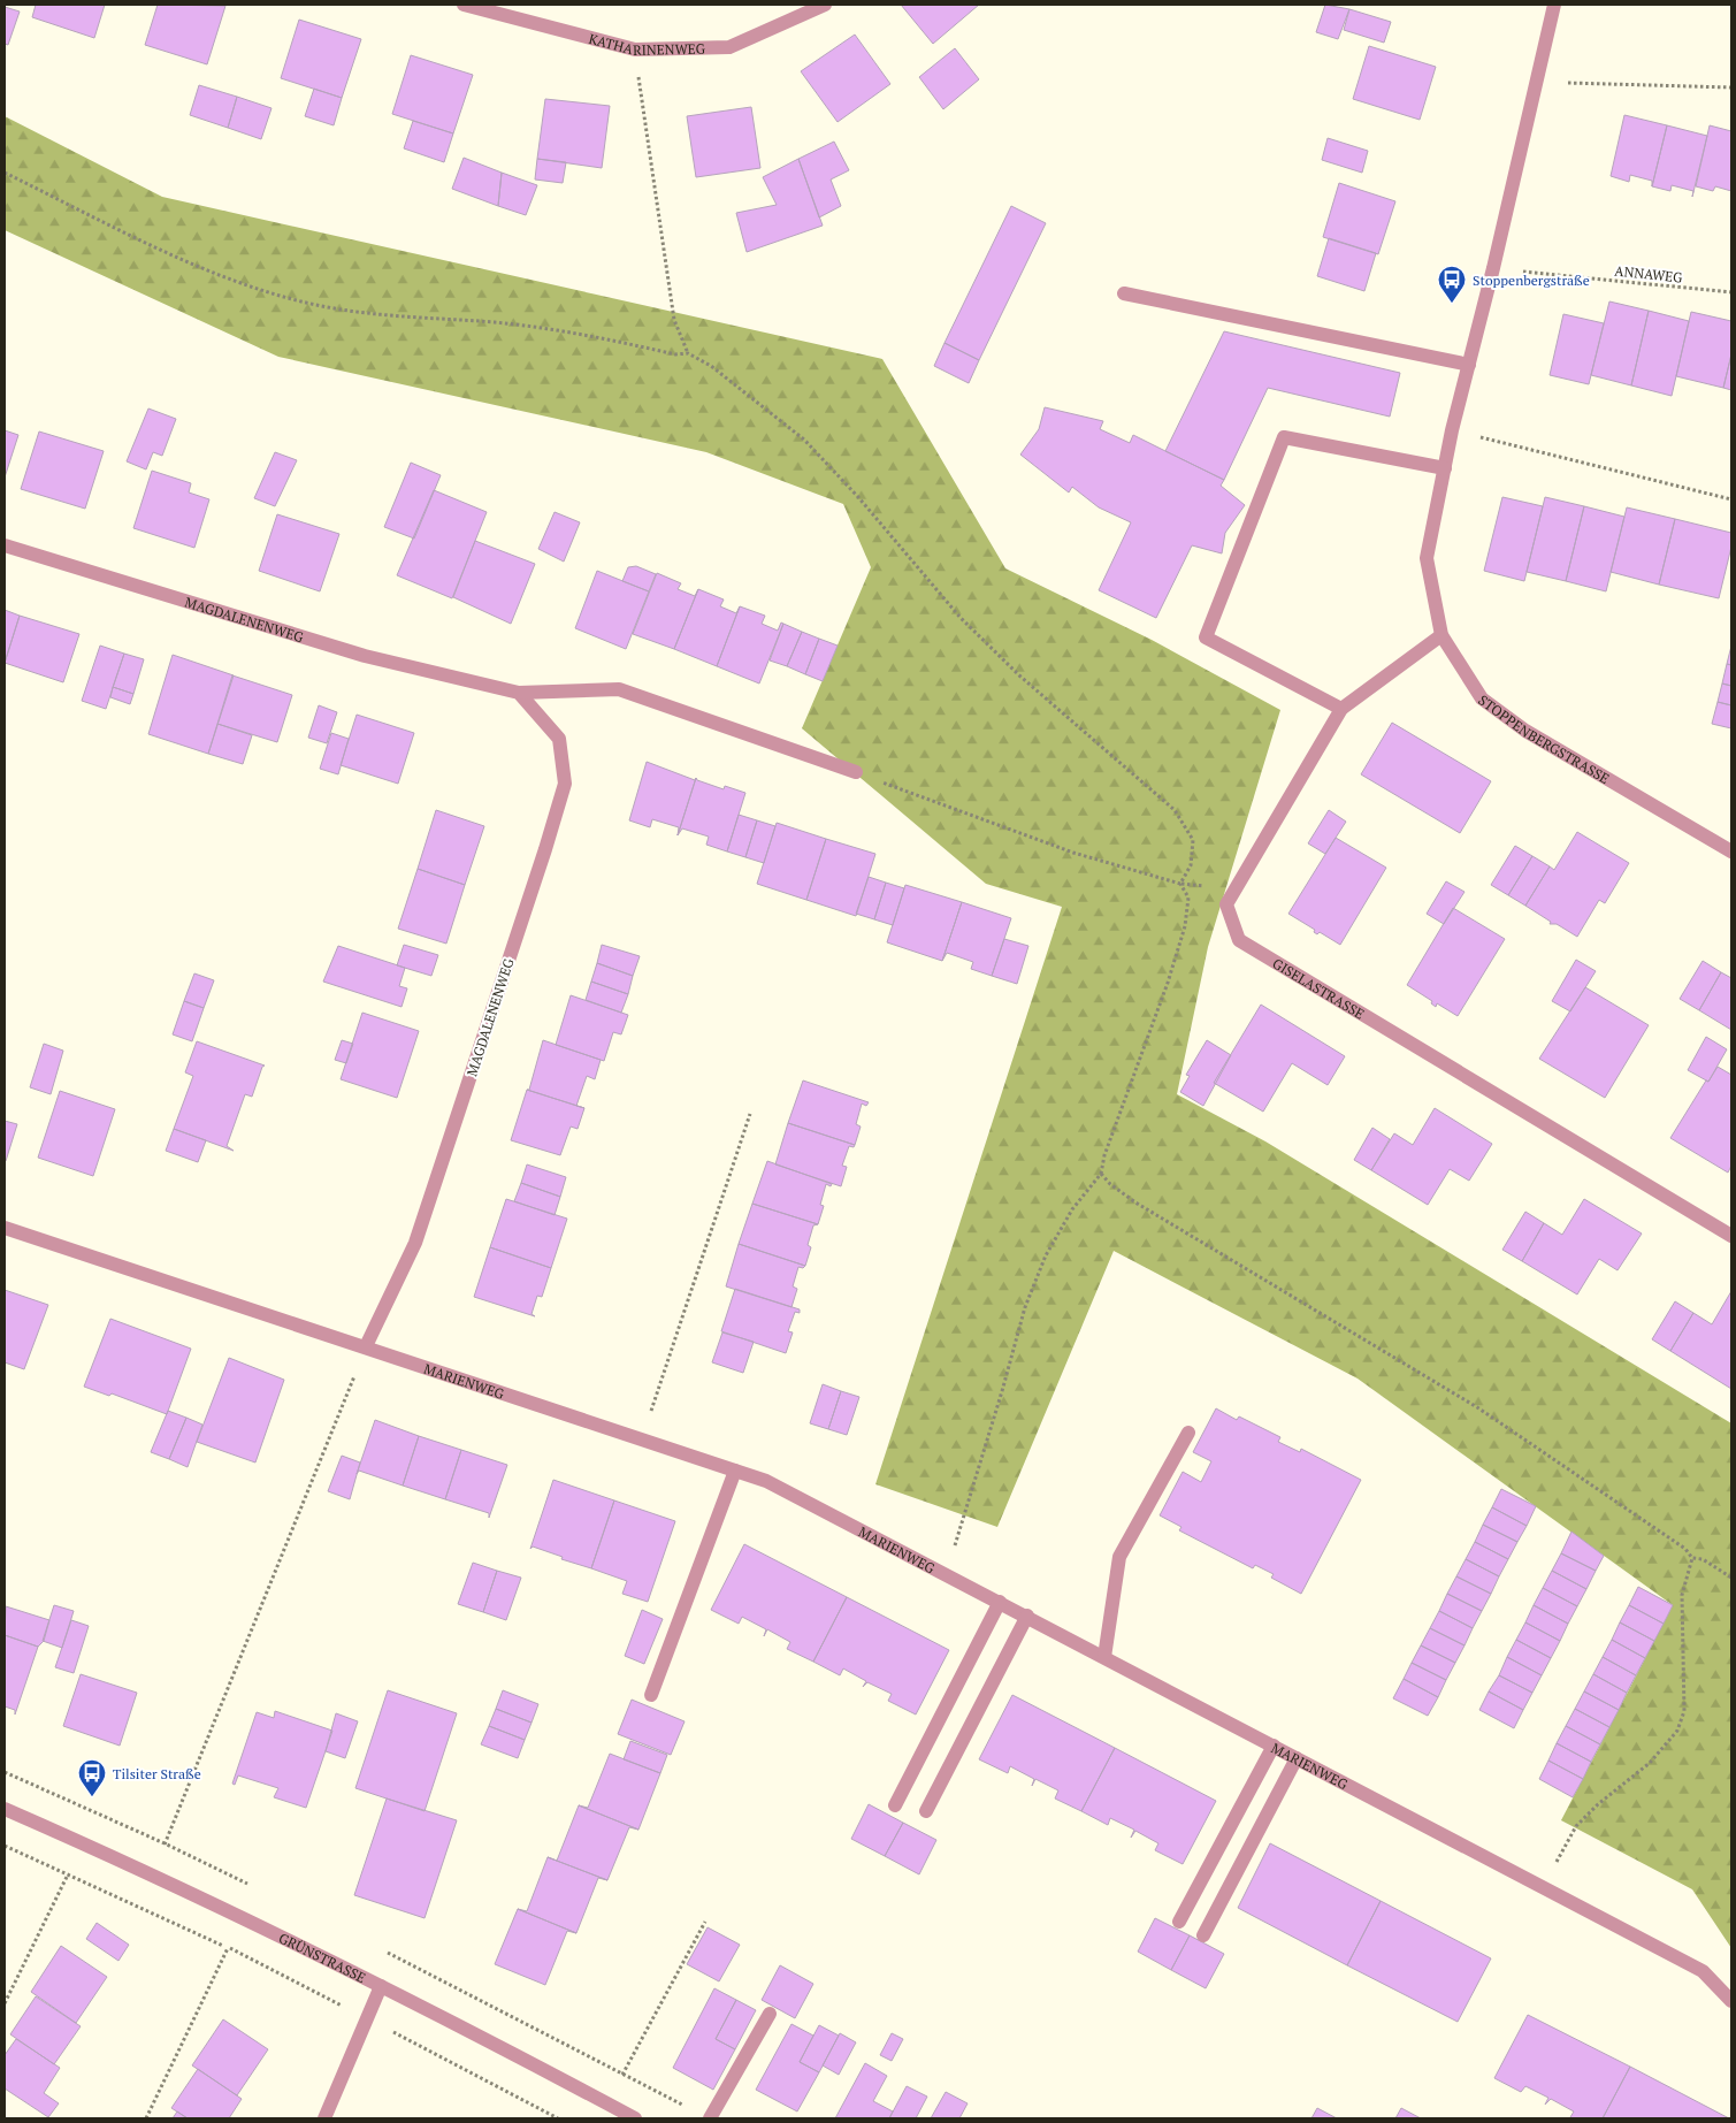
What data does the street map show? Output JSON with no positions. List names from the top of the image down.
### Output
{
  "streets": {
    "street": [
      "KATHARINENWEG",
      "MAGDALENENWEG",
      "STOPPENBERGSTRASSE",
      "GISELASTRASSE",
      "MARIENWEG",
      "GRÜNSTRASSE"
    ],
    "path": ["ANNAWEG"]
  },
  "crossings": [
    ["ANNAWEG", "STOPPENBERGSTRASSE"],
    ["MAGDALENENWEG", "MARIENWEG"],
    ["STOPPENBERGSTRASSE", "GISELASTRASSE"]
  ],
  "places": {
    "bus stop": ["Stoppenbergstraße", "Tilsiter Straße"]
  }
}
